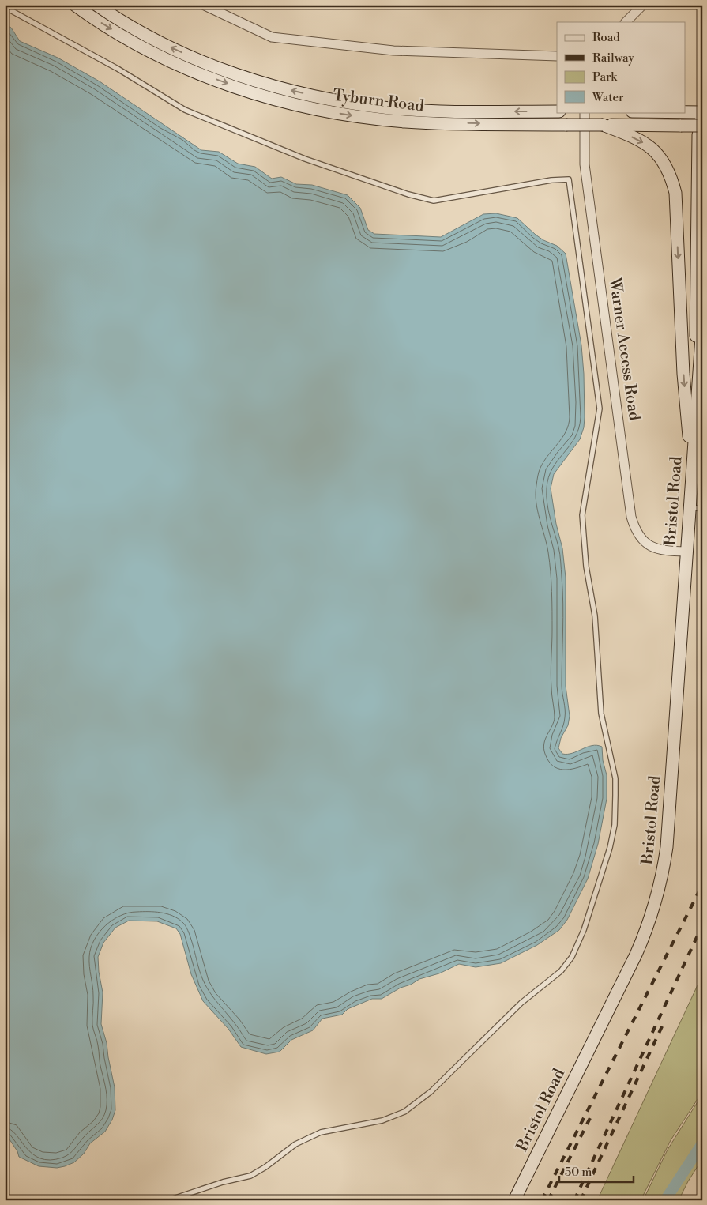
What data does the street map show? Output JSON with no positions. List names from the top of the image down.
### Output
{
  "streets": {
    "main road": ["Tyburn Road", "Bristol Road"],
    "street": ["Warner Access Road"]
  },
  "crossings": [
    ["Warner Access Road", "Bristol Road"]
  ],
  "legend": [
    "Road",
    "Railway",
    "Park",
    "Water"
  ],
  "scale_bar": "50 m"
}
